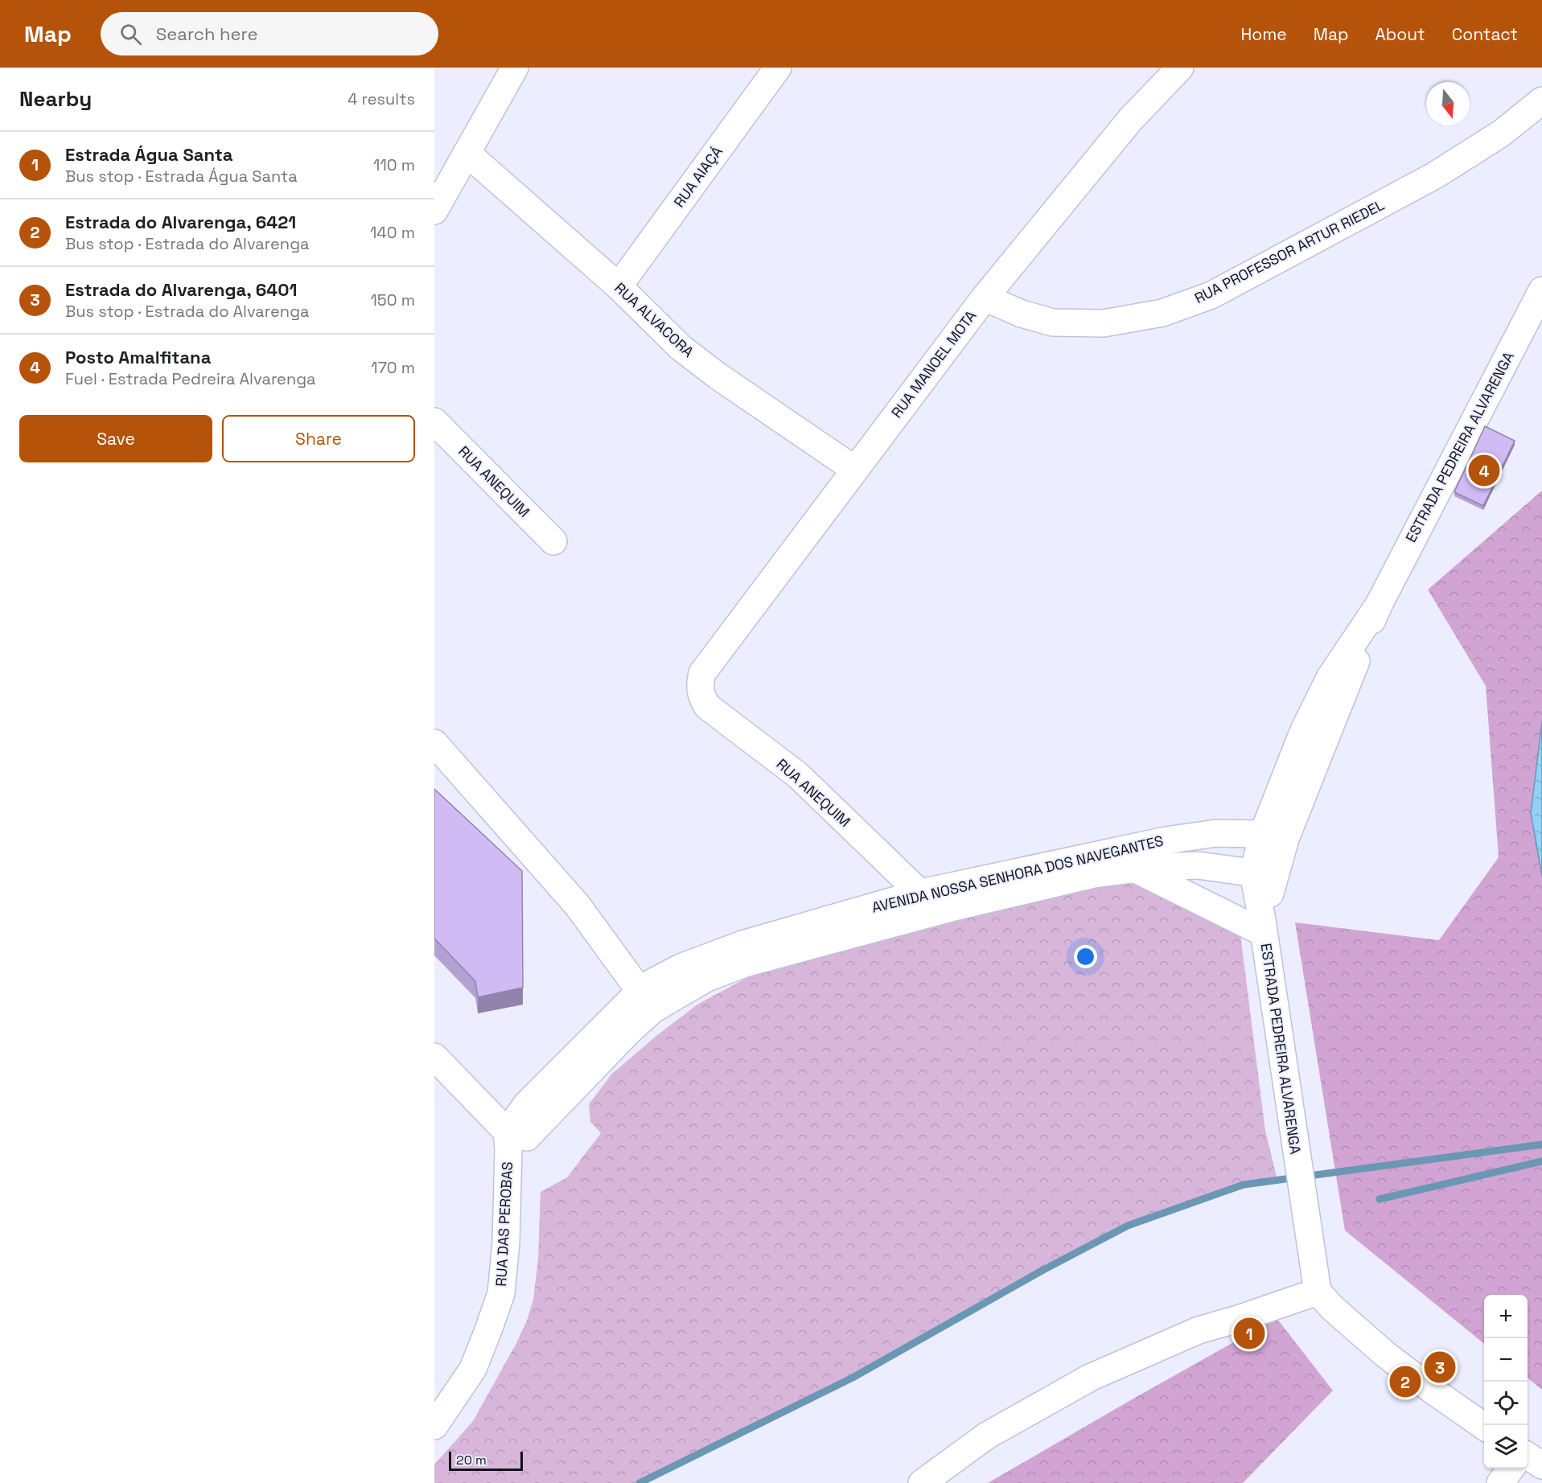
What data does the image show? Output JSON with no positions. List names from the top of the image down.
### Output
{
  "streets": {
    "street": [
      "RUA AIAÇÁ",
      "RUA PROFESSOR ARTUR RIEDEL",
      "RUA ALVACORA",
      "RUA MANOEL MOTA",
      "ESTRADA PEDREIRA ALVARENGA",
      "RUA ANEQUIM",
      "AVENIDA NOSSA SENHORA DOS NAVEGANTES",
      "RUA DAS PEROBAS"
    ]
  },
  "crossings": [
    ["RUA AIAÇÁ", "RUA ALVACORA"],
    ["RUA PROFESSOR ARTUR RIEDEL", "RUA MANOEL MOTA"],
    ["RUA ALVACORA", "RUA MANOEL MOTA"],
    ["RUA MANOEL MOTA", "RUA ANEQUIM"],
    ["ESTRADA PEDREIRA ALVARENGA", "AVENIDA NOSSA SENHORA DOS NAVEGANTES"],
    ["RUA ANEQUIM", "AVENIDA NOSSA SENHORA DOS NAVEGANTES"],
    ["AVENIDA NOSSA SENHORA DOS NAVEGANTES", "RUA DAS PEROBAS"]
  ],
  "scale_bar": "20 m",
  "north": "bottom",
  "page": {
    "header": "Map",
    "search": "Search here",
    "nav": [
      "Home",
      "Map",
      "About",
      "Contact"
    ],
    "heading": ["Nearby", "4 results"],
    "list": [
      {
        "mark": "1",
        "name": "Estrada Água Santa",
        "note": "Bus stop · Estrada Água Santa",
        "value": "110 m"
      },
      {
        "mark": "2",
        "name": "Estrada do Alvarenga, 6421",
        "note": "Bus stop · Estrada do Alvarenga",
        "value": "140 m"
      },
      {
        "mark": "3",
        "name": "Estrada do Alvarenga, 6401",
        "note": "Bus stop · Estrada do Alvarenga",
        "value": "150 m"
      },
      {
        "mark": "4",
        "name": "Posto Amalfitana",
        "note": "Fuel · Estrada Pedreira Alvarenga",
        "value": "170 m"
      }
    ],
    "buttons": ["Save", "Share"],
    "pins": [
      "4",
      "1",
      "3",
      "2"
    ],
    "map_buttons": ["+", "−"],
    "scale": "20 m"
  }
}
